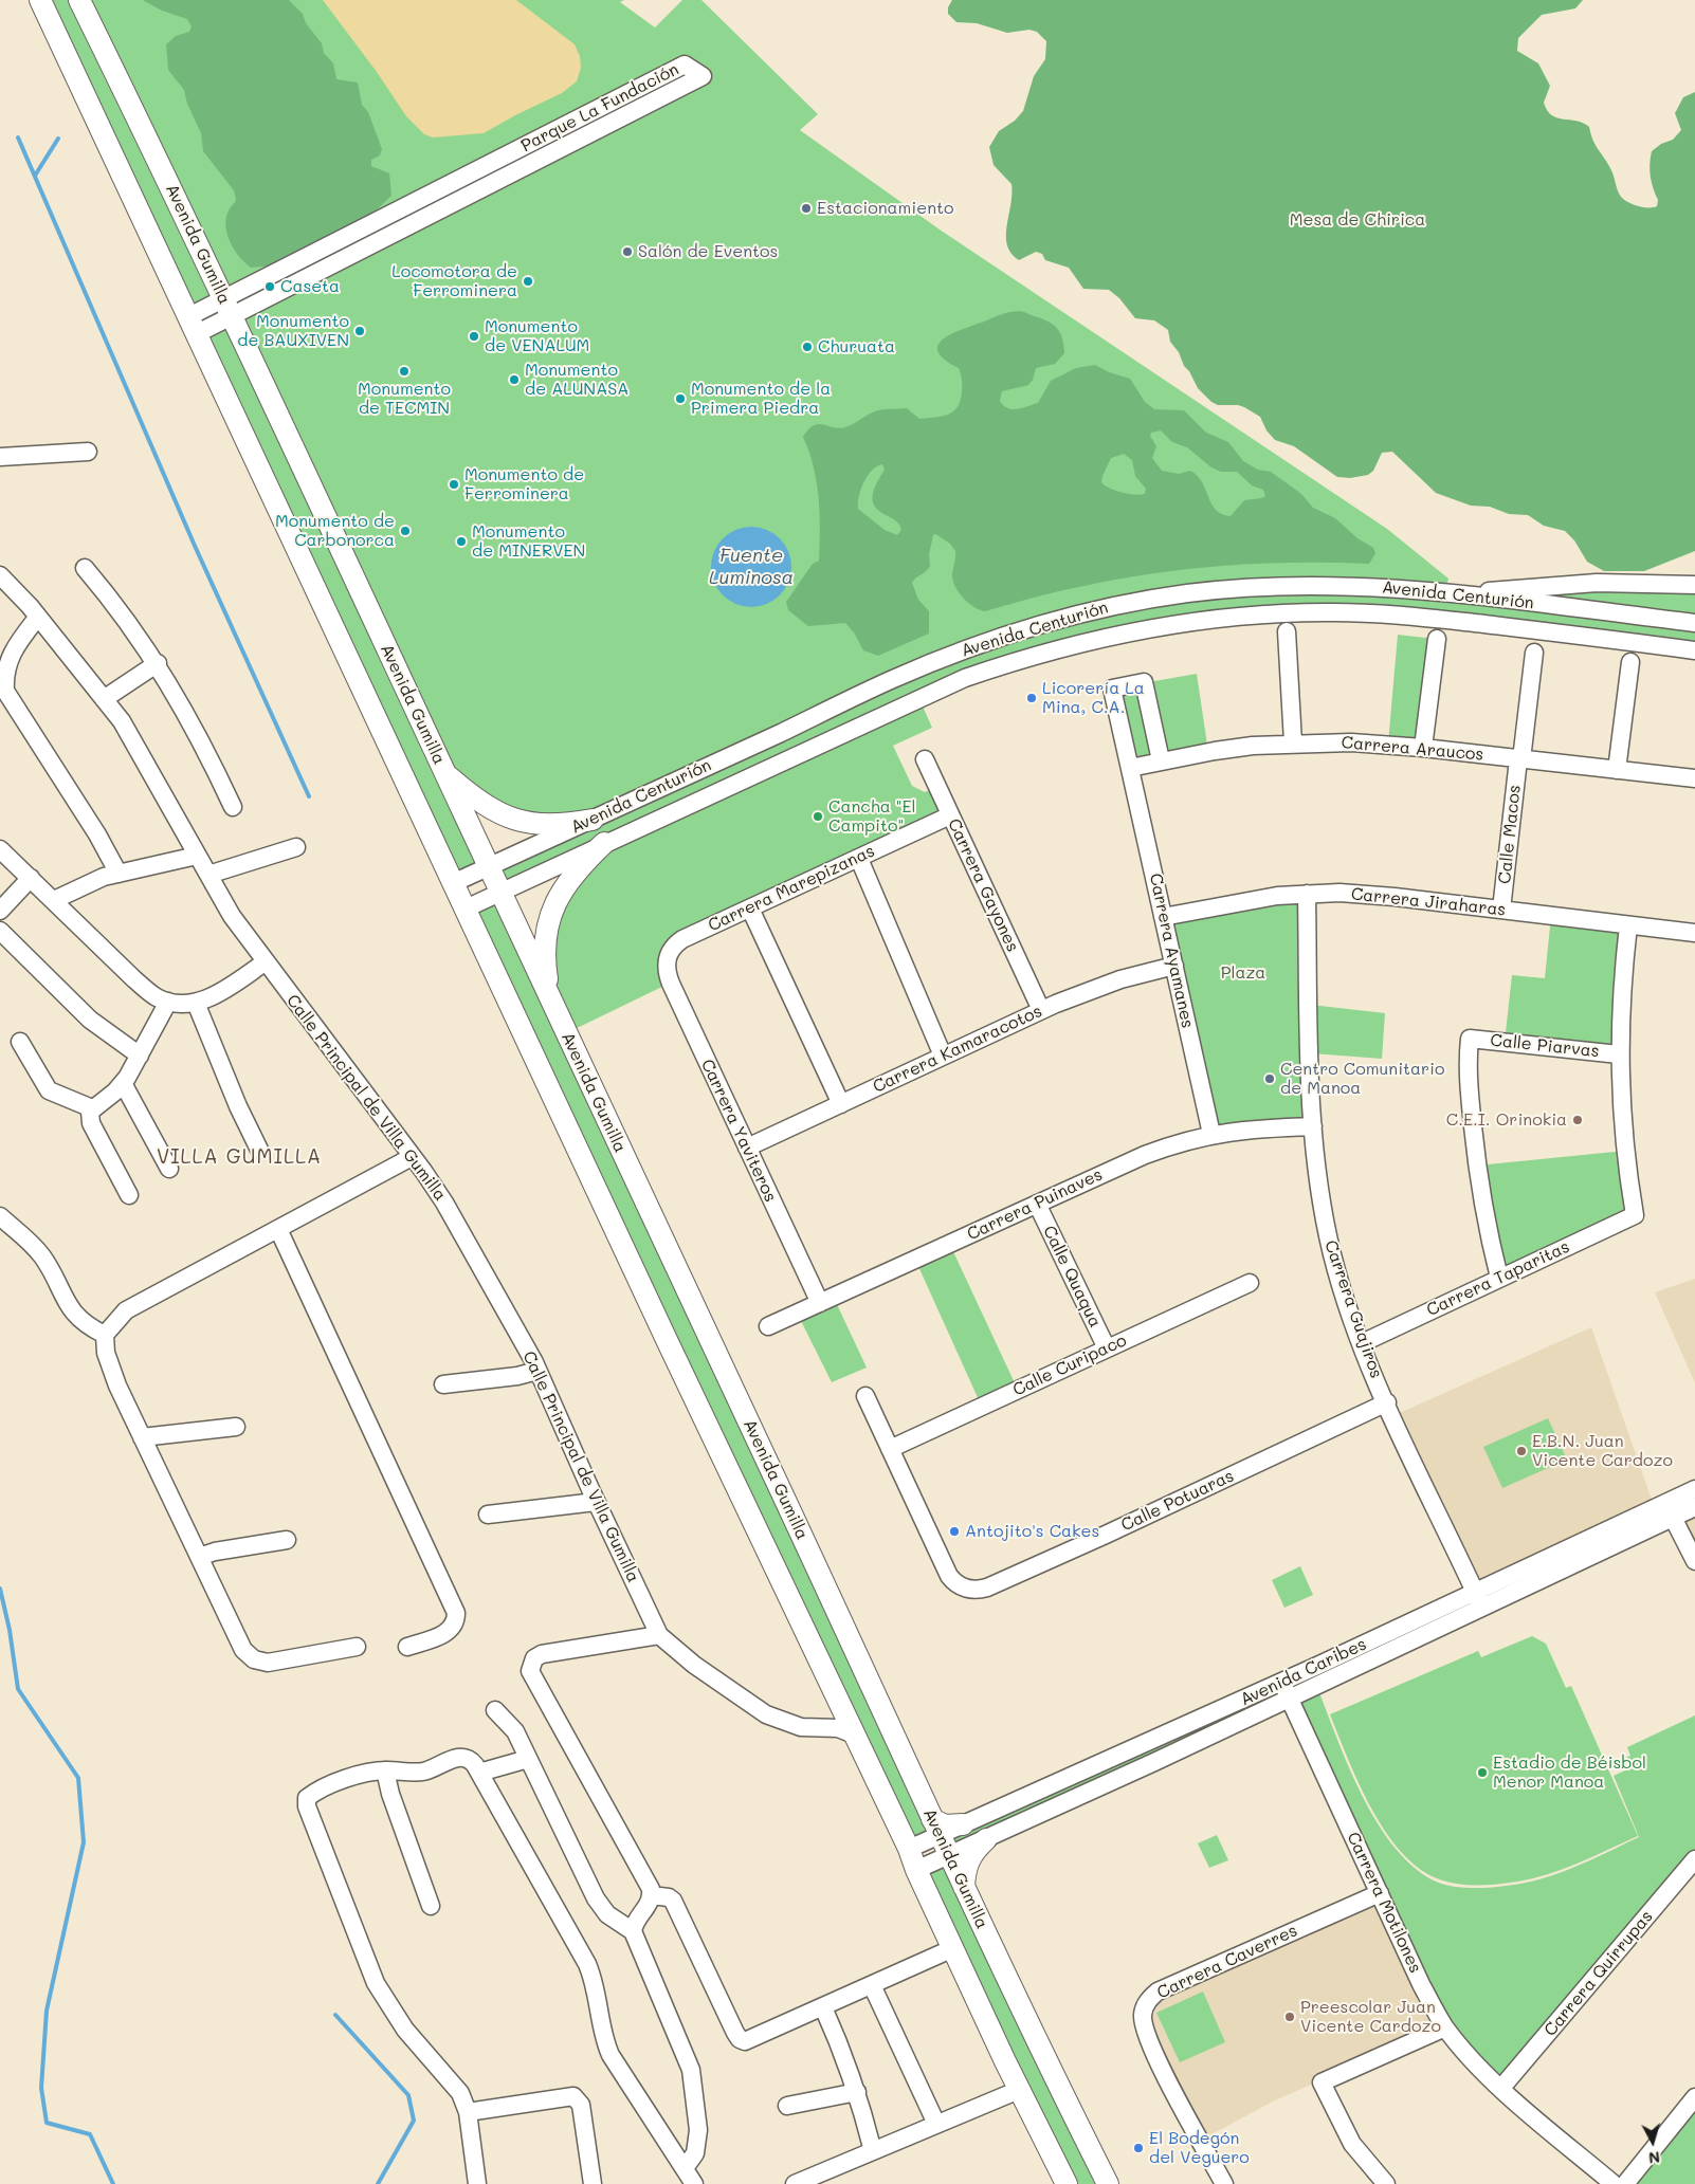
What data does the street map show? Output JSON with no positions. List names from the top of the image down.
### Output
{
  "streets": {
    "main road": ["Avenida Gumilla"],
    "street": [
      "Parque La Fundación",
      "Avenida Centurión",
      "Carrera Araucos",
      "Calle Macos",
      "Carrera Gayones",
      "Carrera Marepizanas",
      "Carrera Jiraharas",
      "Carrera Ayamanes",
      "Calle Piarvas",
      "Carrera Kamaracotos",
      "Calle Principal de Villa Gumilla",
      "Carrera Yaviteros",
      "Carrera Puinaves",
      "Calle Quaqua",
      "Carrera Taparitas",
      "Carrera Guajiros",
      "Calle Curipaco",
      "Calle Potuaras",
      "Avenida Caribes",
      "Carrera Motilones",
      "Carrera Caverres",
      "Carrera Quirrupas"
    ]
  },
  "crossings": [
    ["Parque La Fundación", "Avenida Gumilla"],
    ["Avenida Gumilla", "Avenida Centurión"],
    ["Avenida Gumilla", "Calle Principal de Villa Gumilla"],
    ["Avenida Gumilla", "Avenida Caribes"],
    ["Carrera Araucos", "Calle Macos"],
    ["Carrera Araucos", "Carrera Ayamanes"],
    ["Calle Macos", "Carrera Jiraharas"],
    ["Carrera Gayones", "Carrera Marepizanas"],
    ["Carrera Gayones", "Carrera Kamaracotos"],
    ["Carrera Marepizanas", "Carrera Yaviteros"],
    ["Carrera Jiraharas", "Carrera Ayamanes"],
    ["Carrera Jiraharas", "Carrera Guajiros"],
    ["Carrera Ayamanes", "Carrera Kamaracotos"],
    ["Carrera Ayamanes", "Carrera Puinaves"],
    ["Calle Piarvas", "Carrera Taparitas"],
    ["Carrera Kamaracotos", "Carrera Yaviteros"],
    ["Carrera Yaviteros", "Carrera Puinaves"],
    ["Carrera Puinaves", "Calle Quaqua"],
    ["Carrera Puinaves", "Carrera Guajiros"],
    ["Calle Quaqua", "Calle Curipaco"],
    ["Carrera Taparitas", "Carrera Guajiros"],
    ["Carrera Guajiros", "Calle Potuaras"],
    ["Carrera Guajiros", "Avenida Caribes"],
    ["Calle Curipaco", "Calle Potuaras"],
    ["Avenida Caribes", "Carrera Motilones"],
    ["Carrera Motilones", "Carrera Caverres"],
    ["Carrera Motilones", "Carrera Quirrupas"]
  ],
  "districts": ["VILLA GUMILLA"],
  "water": ["Fuente Luminosa"],
  "parks": ["Mesa de Chirica", "Plaza"],
  "places": [
    "Estacionamiento",
    "Salón de Eventos",
    "Locomotora de Ferrominera",
    "Caseta",
    "Monumento de BAUXIVEN",
    "Monumento de VENALUM",
    "Churuata",
    "Monumento de TECMIN",
    "Monumento de ALUNASA",
    "Monumento de la Primera Piedra",
    "Monumento de Ferrominera",
    "Monumento de Carbonorca",
    "Monumento de MINERVEN",
    "Licorería La Mina, C.A.",
    "Cancha \"El Campito\"",
    "Centro Comunitario de Manoa",
    "C.E.I. Orinokia",
    "E.B.N. Juan Vicente Cardozo",
    "Antojito's Cakes",
    "Estadio de Béisbol Menor Manoa",
    "Preescolar Juan Vicente Cardozo",
    "El Bodegón del Veguero"
  ],
  "north": "bottom"
}
